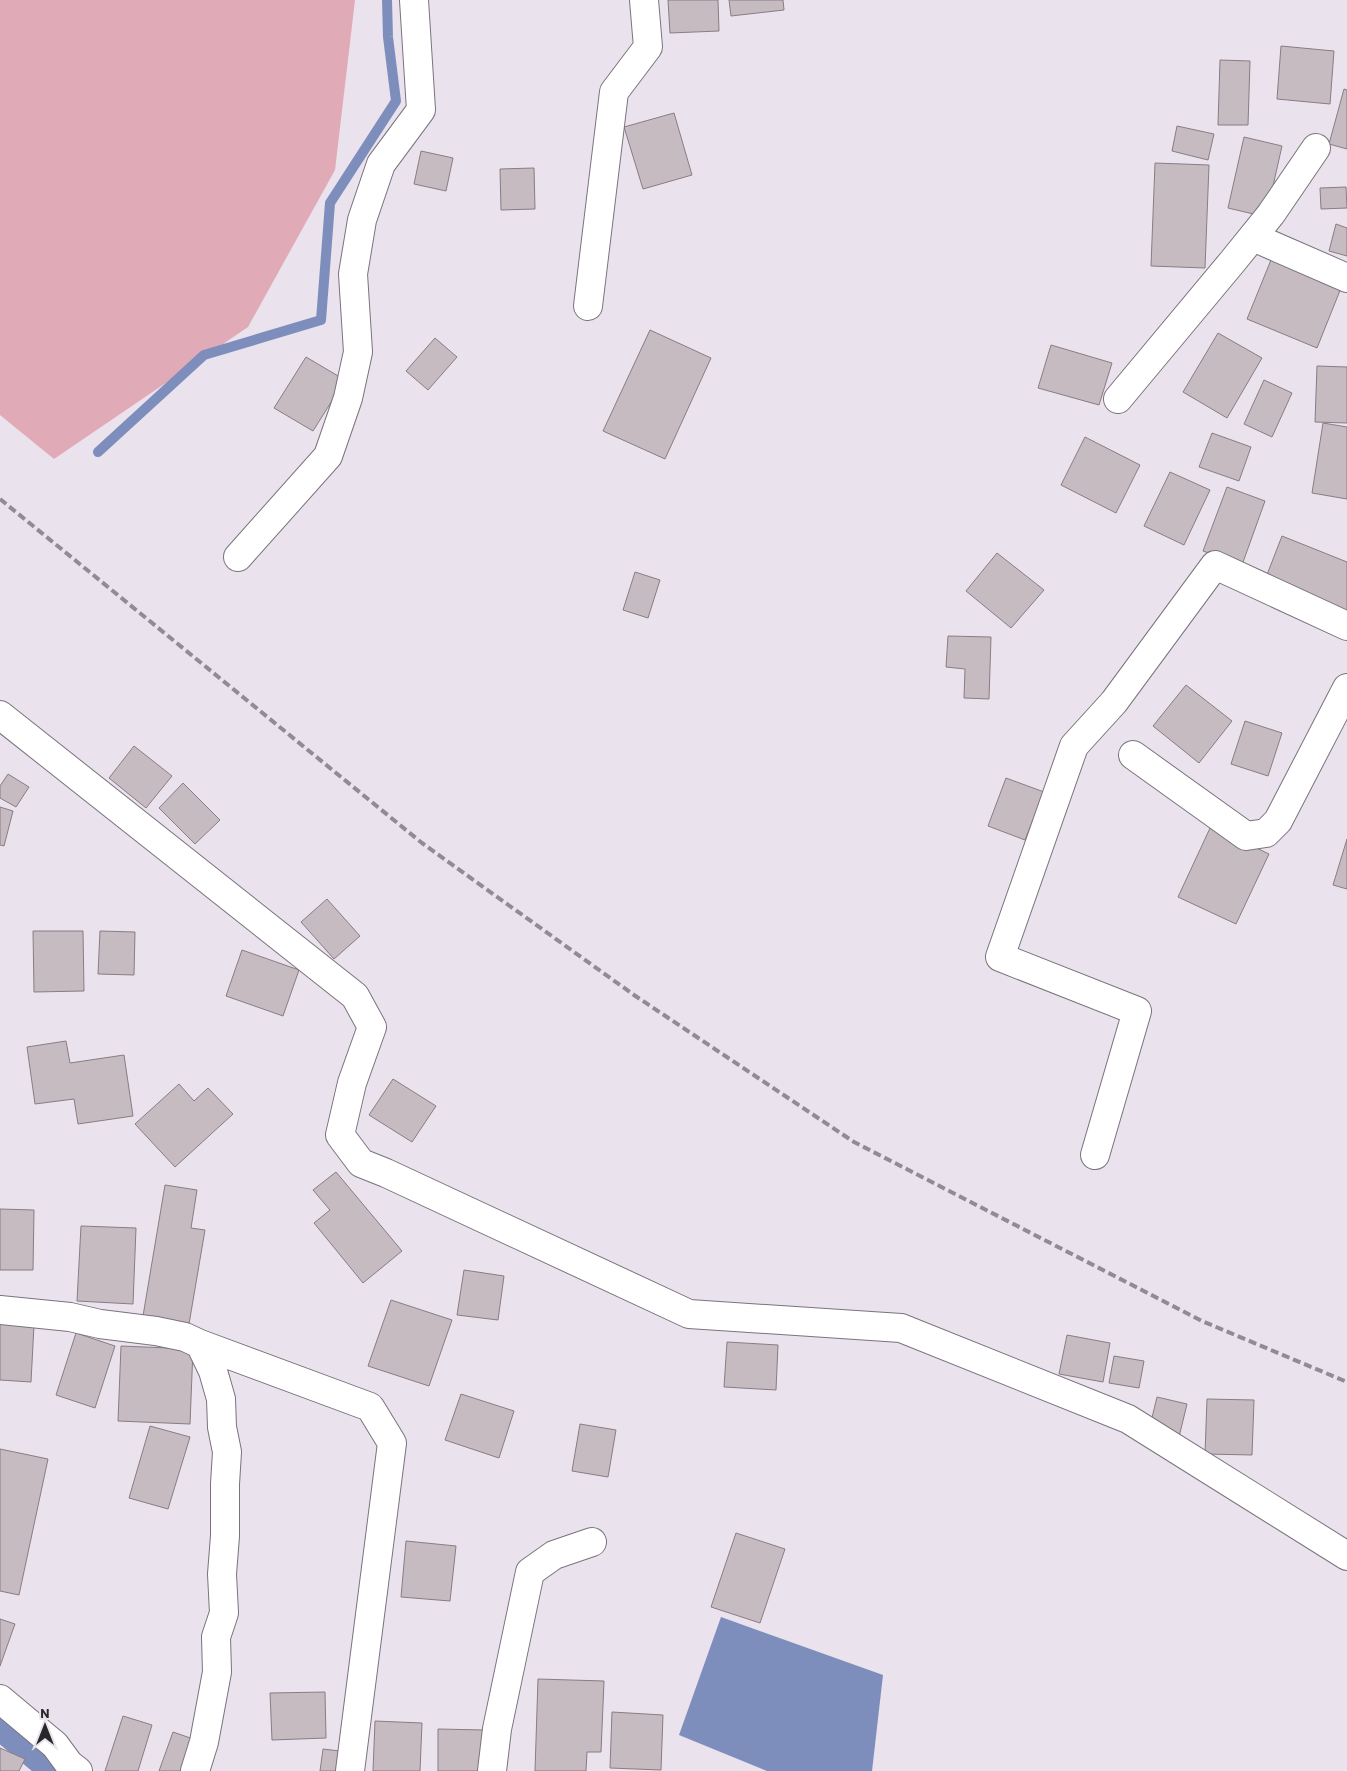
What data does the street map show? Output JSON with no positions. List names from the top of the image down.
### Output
{
  "north": "top"
}
